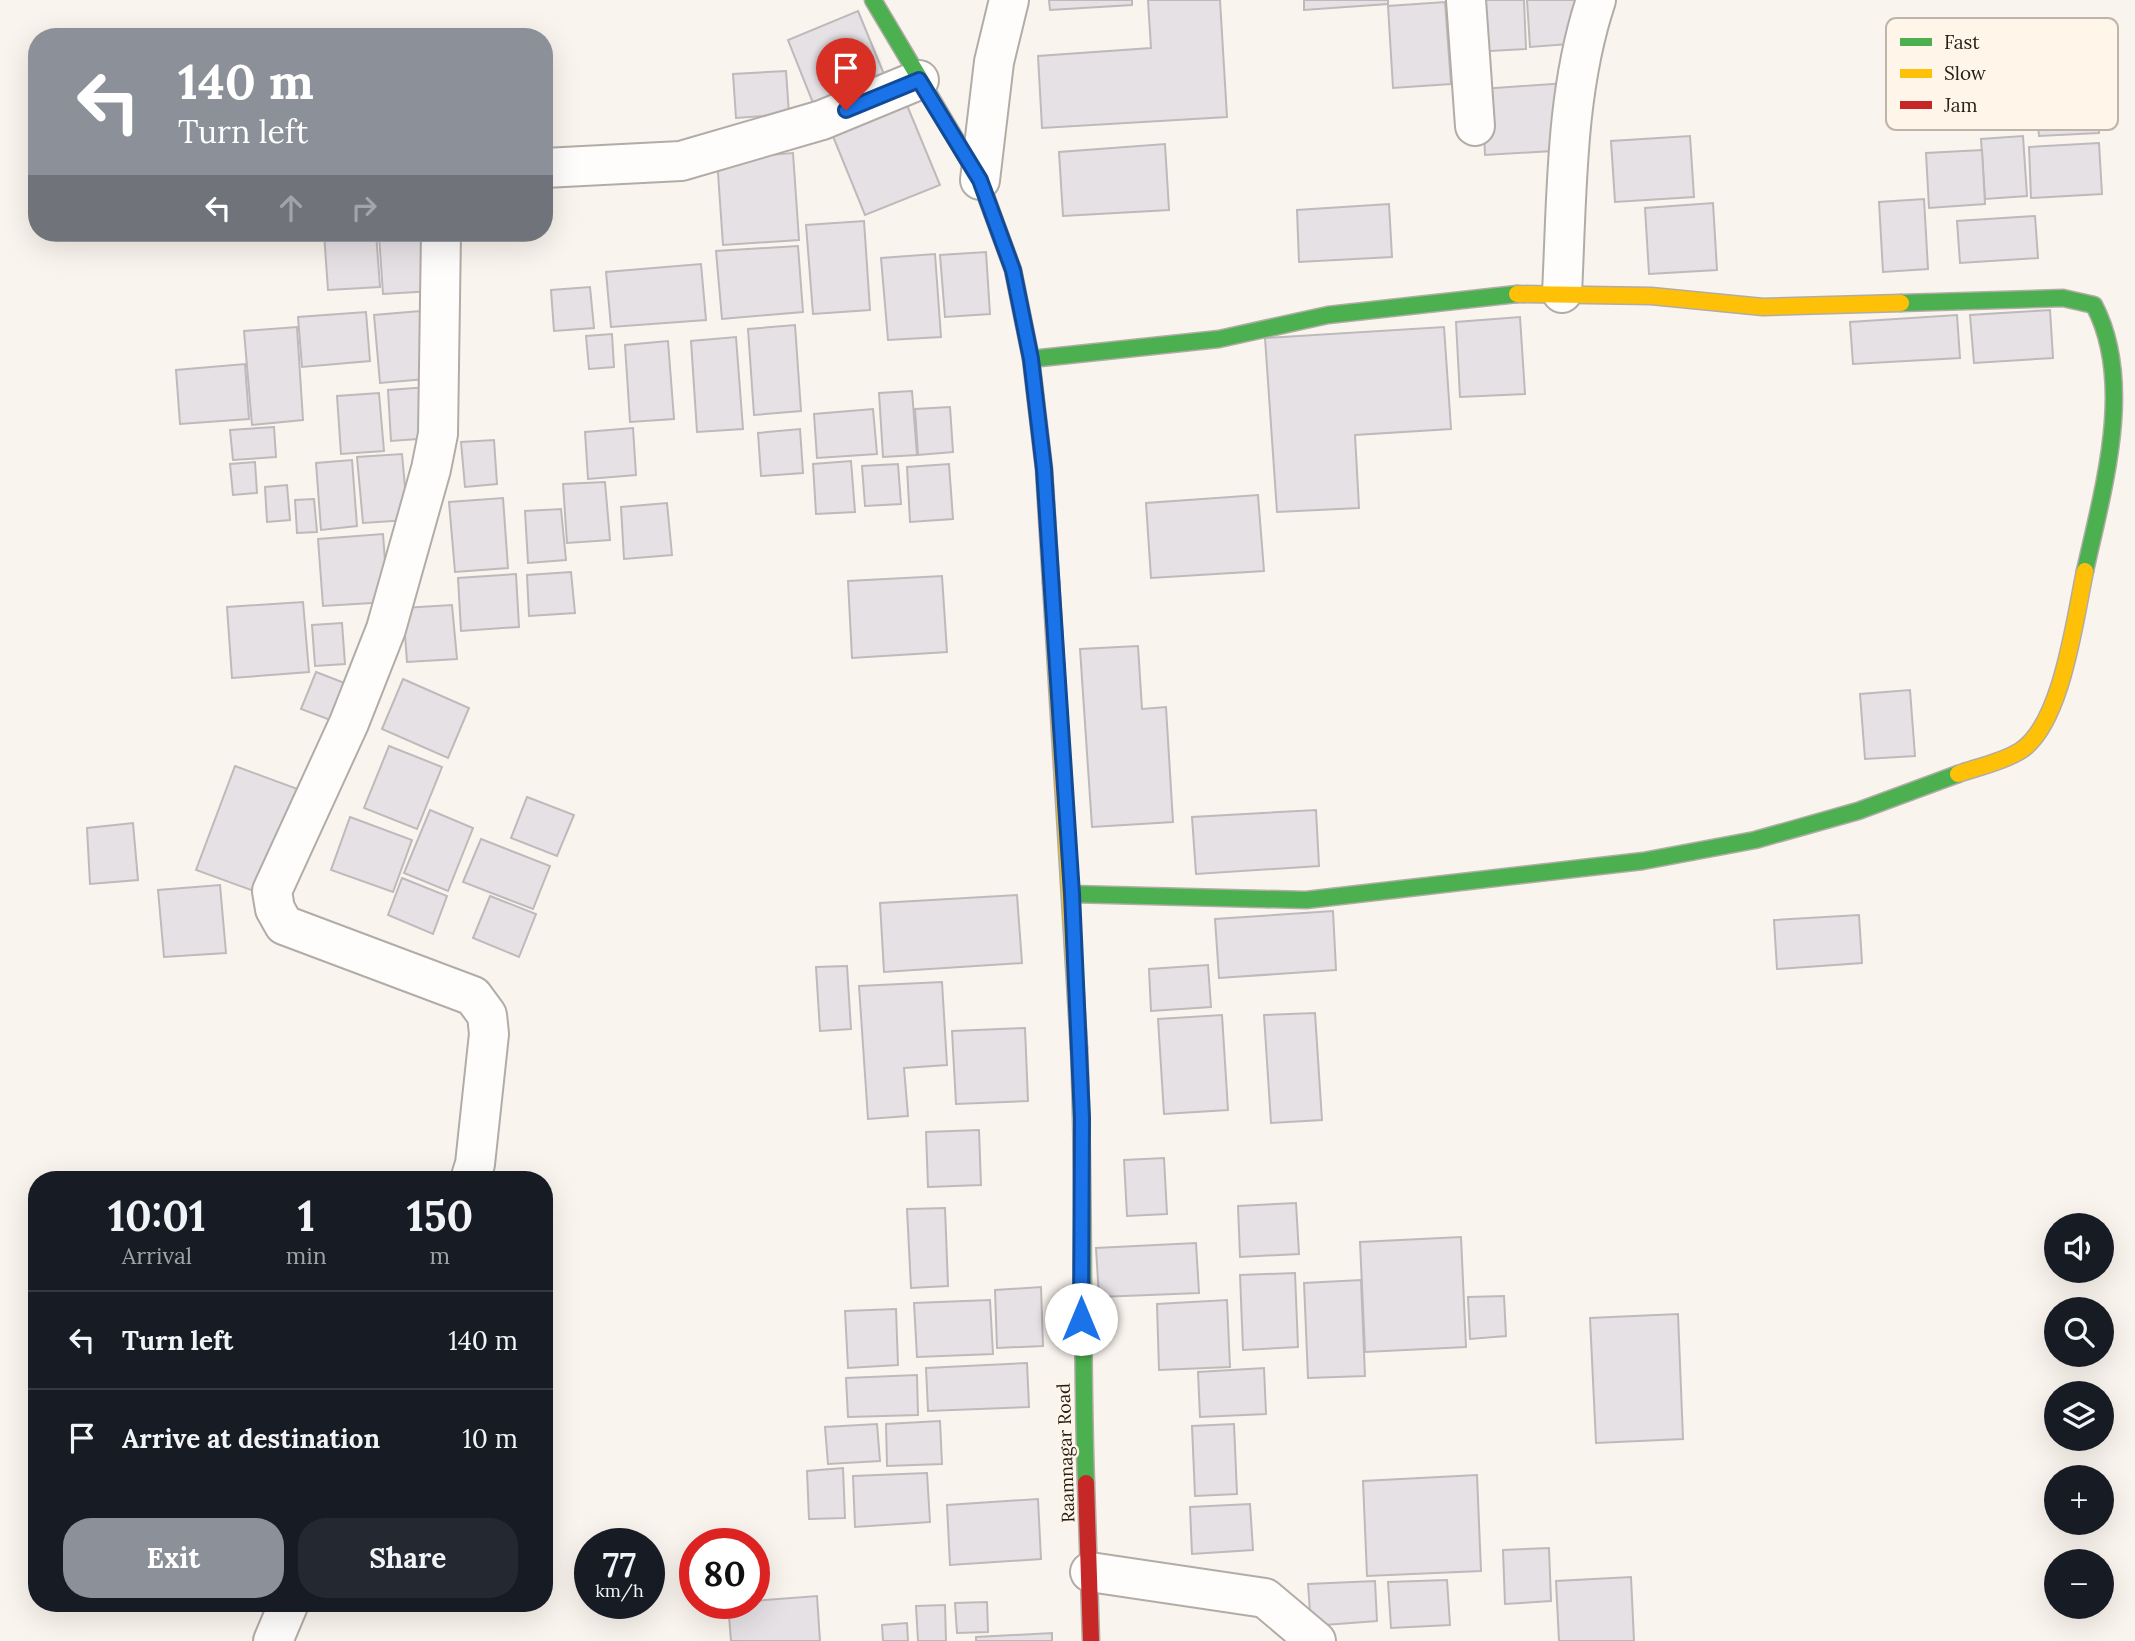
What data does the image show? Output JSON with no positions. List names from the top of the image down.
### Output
{
  "streets": {
    "main road": ["Raamnagar Road"]
  },
  "legend": ["Fast", "Slow", "Jam"],
  "page": {
    "turn": ["140 m", "Turn left"],
    "eta": [
      "10:01",
      "Arrival",
      "1",
      "min",
      "150",
      "m"
    ],
    "map_buttons": ["+", "−"],
    "list": [
      {
        "name": "Turn left",
        "value": "140 m"
      },
      {
        "name": "Arrive at destination",
        "value": "10 m"
      }
    ],
    "buttons": ["Exit", "Share"],
    "speed": "77 km/h",
    "limit": "80"
  }
}
